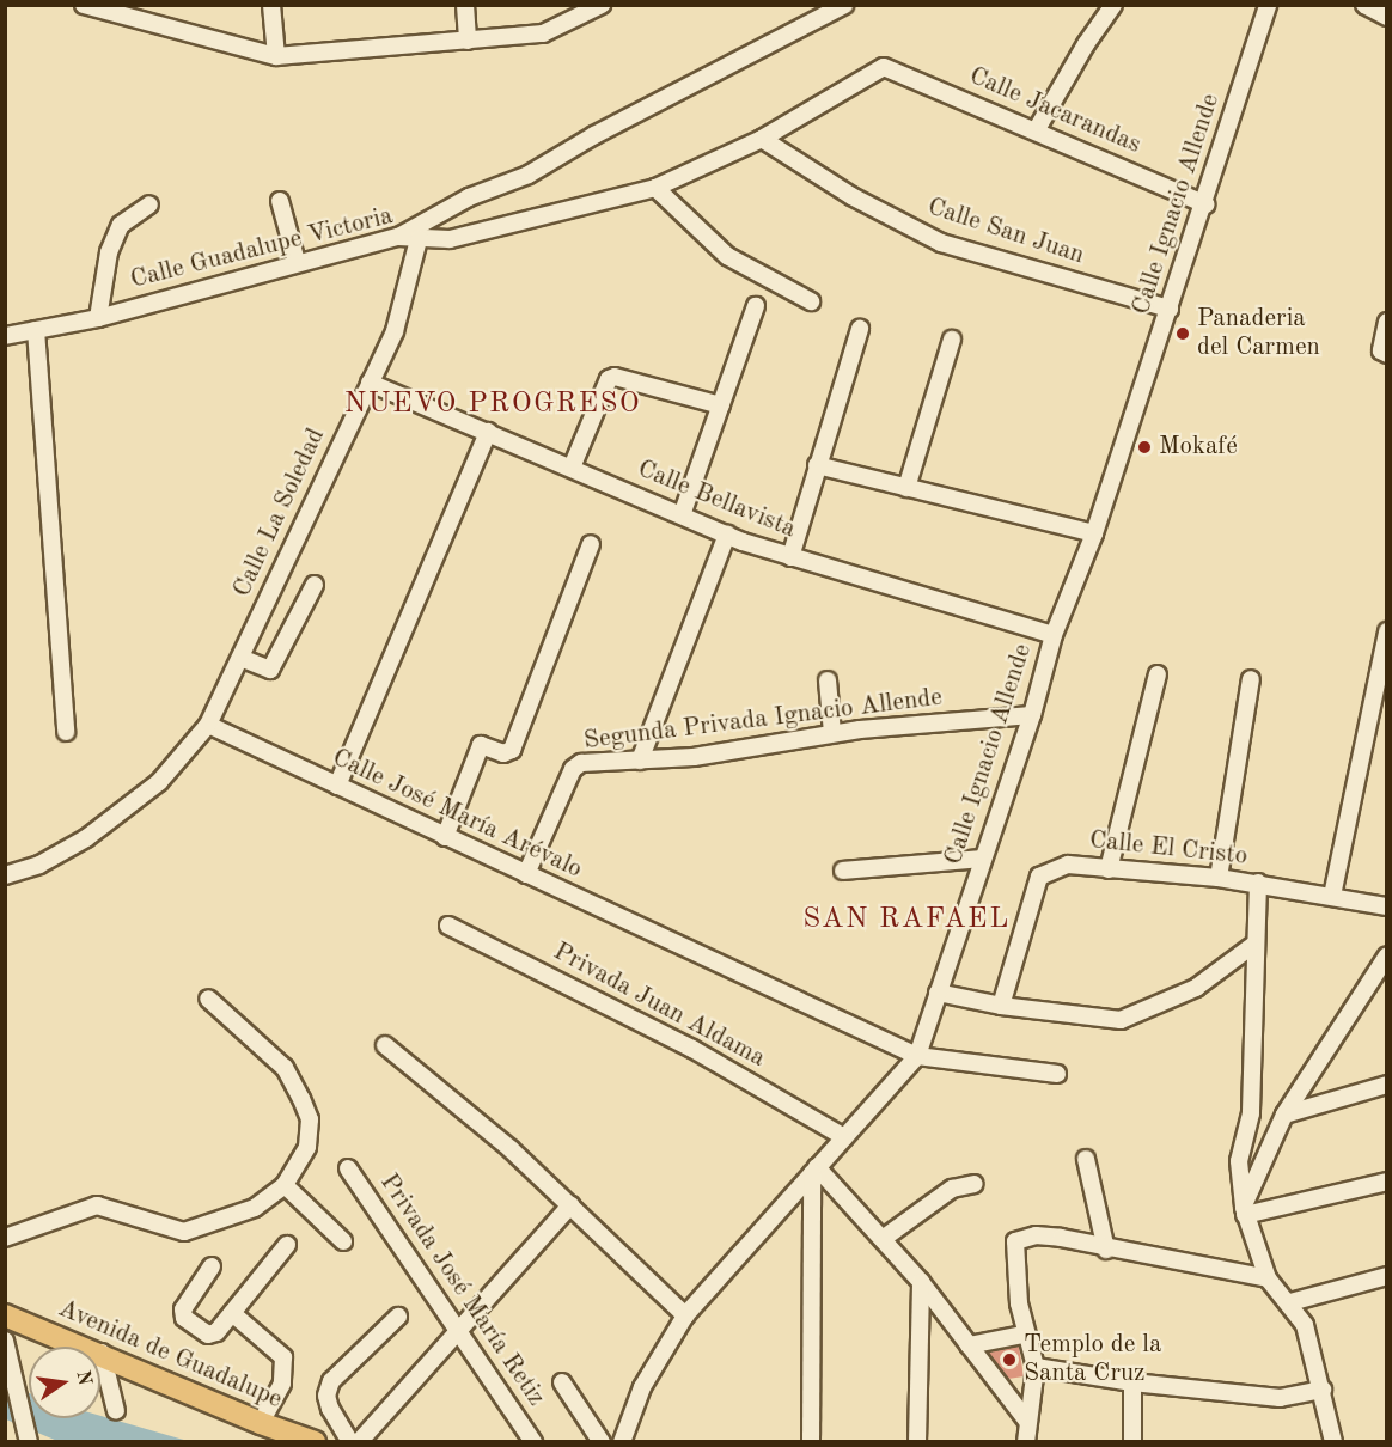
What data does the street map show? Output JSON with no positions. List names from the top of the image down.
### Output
{
  "streets": {
    "main road": ["Avenida de Guadalupe"],
    "street": [
      "Calle Jacarandas",
      "Calle Ignacio Allende",
      "Calle San Juan",
      "Calle Guadalupe Victoria",
      "Calle Bellavista",
      "Calle La Soledad",
      "Segunda Privada Ignacio Allende",
      "Calle José María Arévalo",
      "Calle El Cristo",
      "Privada Juan Aldama",
      "Privada José María Retiz"
    ]
  },
  "crossings": [
    ["Calle Jacarandas", "Calle Ignacio Allende"],
    ["Calle Jacarandas", "Calle Guadalupe Victoria"],
    ["Calle Ignacio Allende", "Calle San Juan"],
    ["Calle Ignacio Allende", "Calle Bellavista"],
    ["Calle Ignacio Allende", "Segunda Privada Ignacio Allende"],
    ["Calle Ignacio Allende", "Calle José María Arévalo"],
    ["Calle Ignacio Allende", "Privada Juan Aldama"],
    ["Calle San Juan", "Calle Guadalupe Victoria"],
    ["Calle Guadalupe Victoria", "Calle La Soledad"],
    ["Calle Bellavista", "Calle La Soledad"],
    ["Calle La Soledad", "Calle José María Arévalo"],
    ["Segunda Privada Ignacio Allende", "Calle José María Arévalo"]
  ],
  "districts": ["NUEVO PROGRESO", "SAN RAFAEL"],
  "places": ["Panaderia del Carmen", "Mokafé", "Templo de la Santa Cruz"],
  "north": "right"
}
